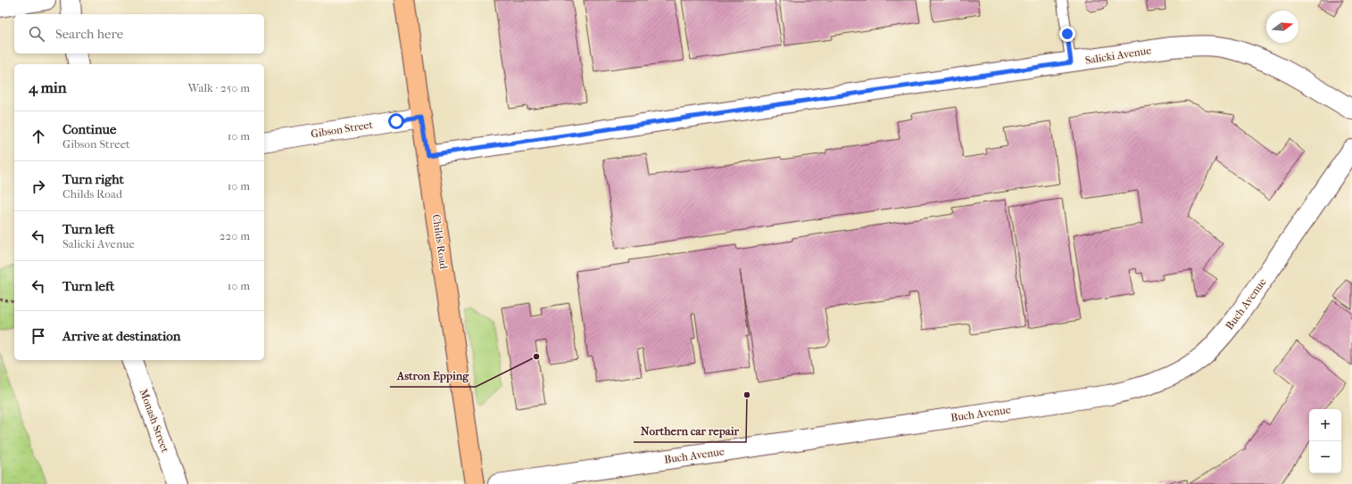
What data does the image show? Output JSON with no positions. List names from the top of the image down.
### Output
{
  "streets": {
    "main road": ["Childs Road"],
    "street": [
      "Salicki Avenue",
      "Gibson Street",
      "Buch Avenue",
      "Monash Street"
    ]
  },
  "crossings": [
    ["Salicki Avenue", "Childs Road"],
    ["Gibson Street", "Childs Road"]
  ],
  "places": ["Astron Epping", "Northern car repair"],
  "north": "right",
  "page": {
    "search": "Search here",
    "heading": ["4 min", "Walk · 250 m"],
    "list": [
      ["Continue", "Gibson Street", "10 m"],
      ["Turn right", "Childs Road", "10 m"],
      ["Turn left", "Salicki Avenue", "220 m"],
      ["Turn left", "10 m"],
      "Arrive at destination"
    ],
    "map_buttons": ["+", "−"]
  }
}
